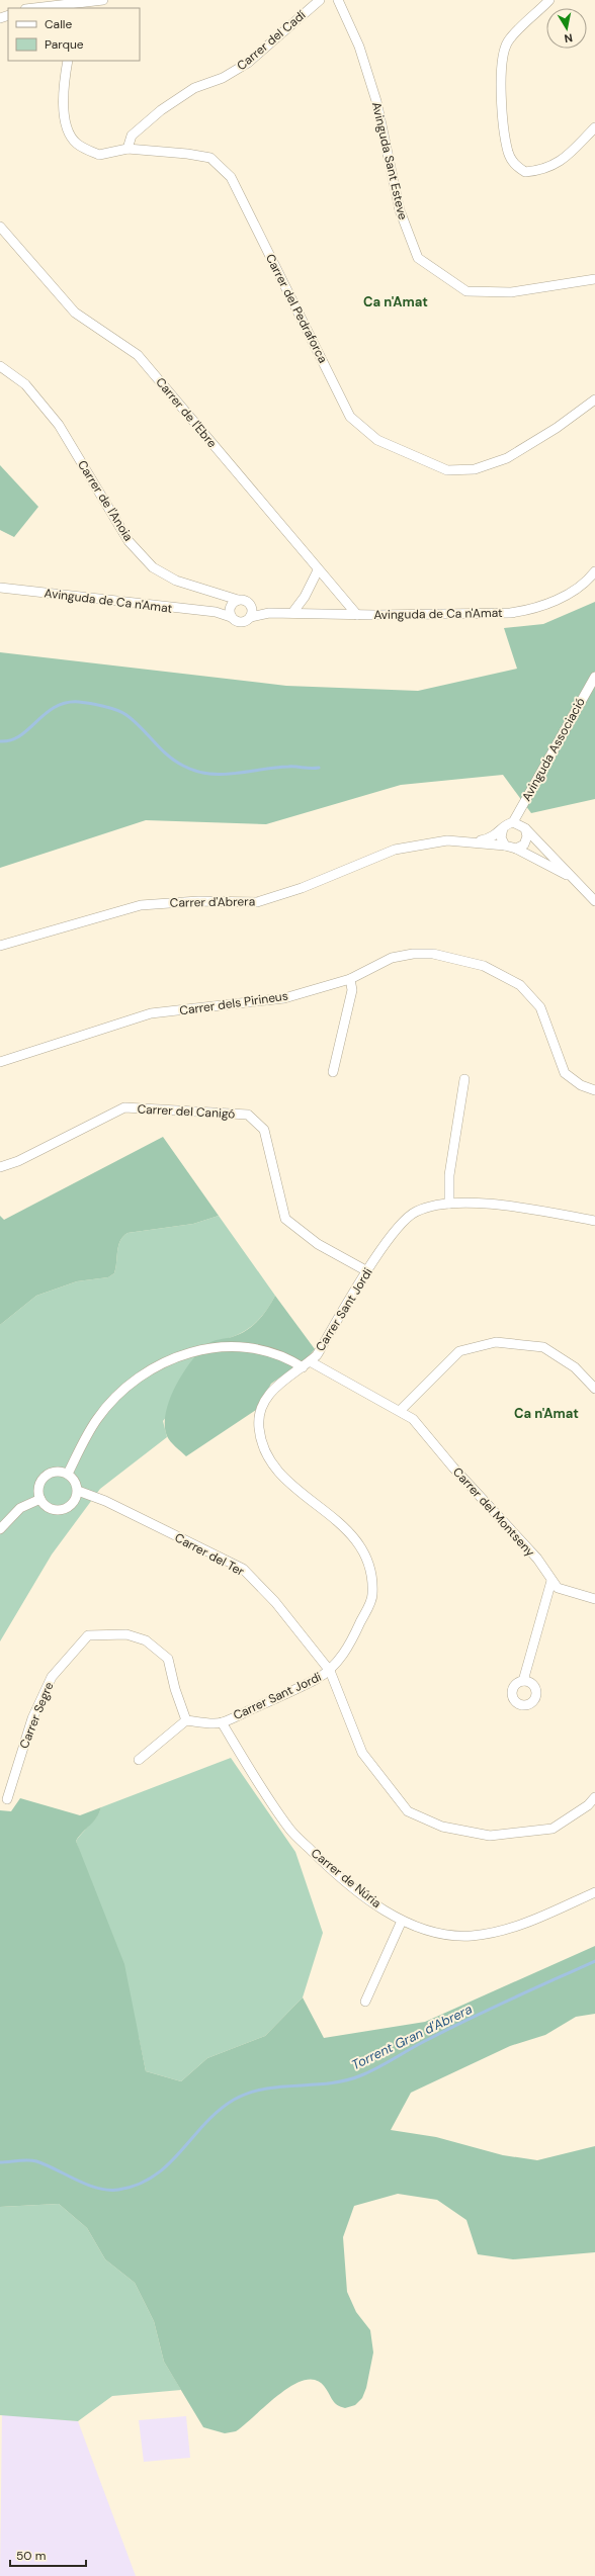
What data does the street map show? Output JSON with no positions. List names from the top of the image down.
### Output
{
  "streets": {
    "street": [
      "Carrer del Cadí",
      "Avinguda Sant Esteve",
      "Carrer del Pedraforca",
      "Carrer de l'Ebre",
      "Carrer de l'Anoia",
      "Avinguda de Ca n'Amat",
      "Avinguda Associació",
      "Carrer d'Abrera",
      "Carrer dels Pirineus",
      "Carrer del Canigó",
      "Carrer Sant Jordi",
      "Carrer del Montseny",
      "Carrer del Ter",
      "Carrer Segre",
      "Carrer de Núria"
    ]
  },
  "crossings": [
    ["Carrer del Cadí", "Carrer del Pedraforca"],
    ["Carrer de l'Ebre", "Avinguda de Ca n'Amat"],
    ["Carrer de l'Anoia", "Avinguda de Ca n'Amat"],
    ["Avinguda Associació", "Carrer d'Abrera"],
    ["Carrer del Canigó", "Carrer Sant Jordi"],
    ["Carrer Sant Jordi", "Carrer del Montseny"],
    ["Carrer Sant Jordi", "Carrer del Ter"],
    ["Carrer Sant Jordi", "Carrer de Núria"],
    ["Carrer del Montseny", "Carrer del Ter"]
  ],
  "districts": ["Ca n'Amat", "Ca n'Amat"],
  "water": ["Torrent Gran d'Abrera"],
  "legend": ["Calle", "Parque"],
  "scale_bar": "50 m",
  "north": "bottom"
}
